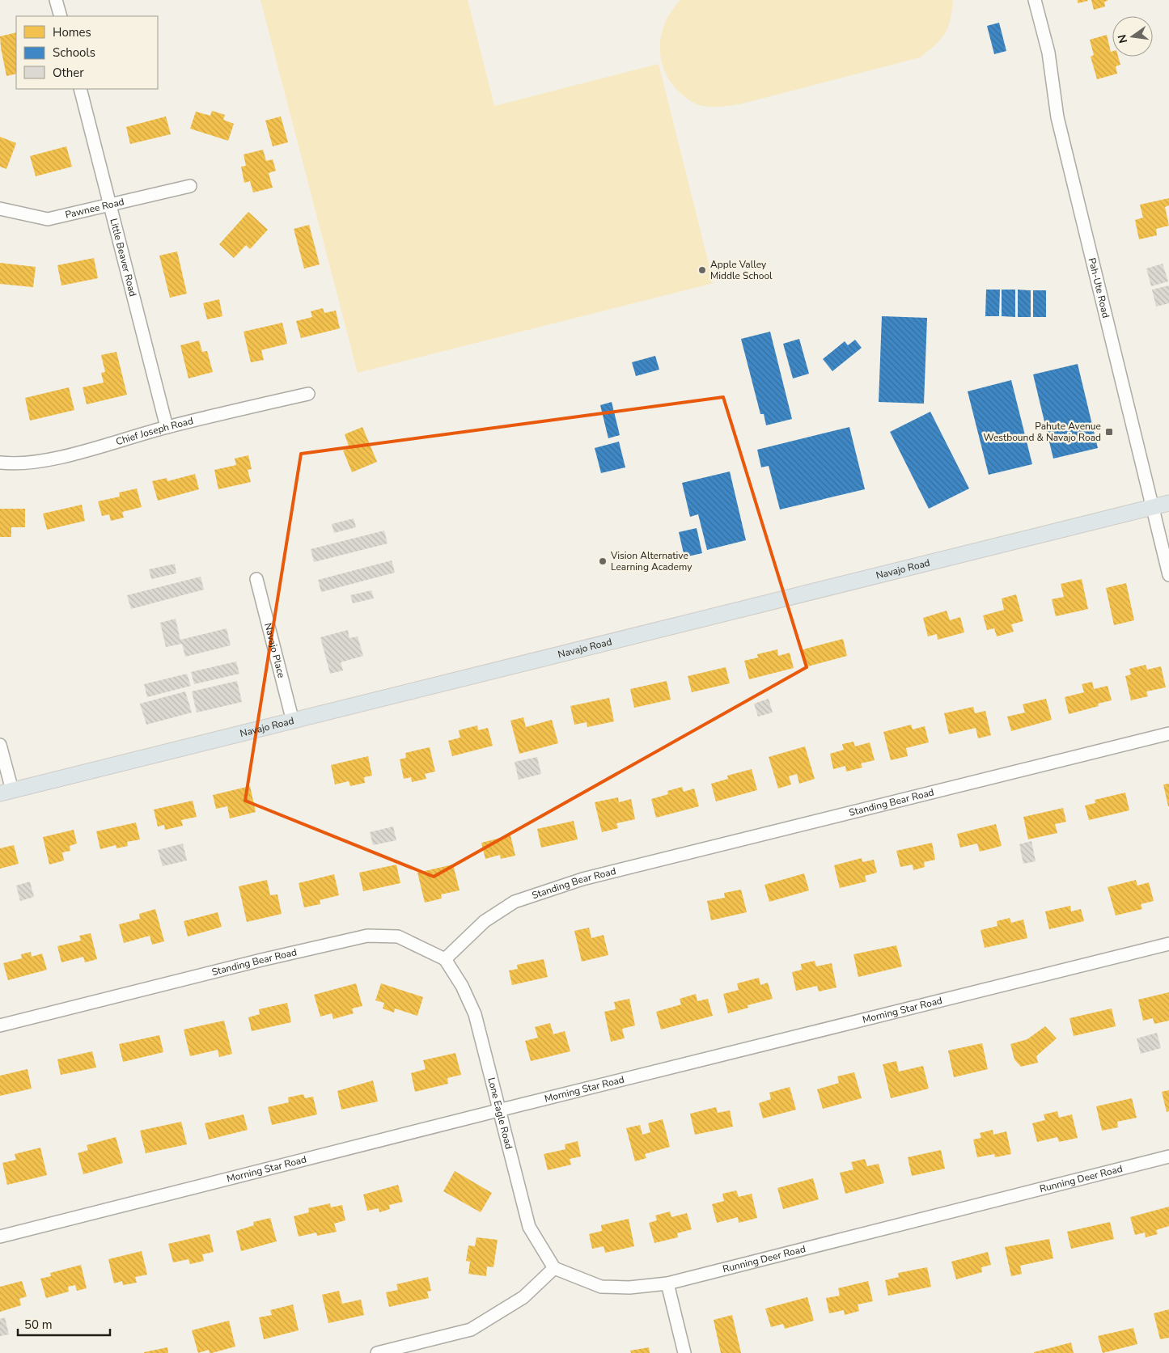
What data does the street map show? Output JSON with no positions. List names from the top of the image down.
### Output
{
  "streets": {
    "main road": ["Navajo Road"],
    "street": [
      "Pawnee Road",
      "Little Beaver Road",
      "Pah-Ute Road",
      "Chief Joseph Road",
      "Navajo Place",
      "Standing Bear Road",
      "Morning Star Road",
      "Lone Eagle Road",
      "Running Deer Road"
    ]
  },
  "crossings": [
    ["Pawnee Road", "Little Beaver Road"],
    ["Little Beaver Road", "Chief Joseph Road"],
    ["Pah-Ute Road", "Navajo Road"],
    ["Navajo Road", "Navajo Place"],
    ["Standing Bear Road", "Lone Eagle Road"],
    ["Morning Star Road", "Lone Eagle Road"],
    ["Lone Eagle Road", "Running Deer Road"]
  ],
  "places": {
    "other": ["Apple Valley Middle School", "Vision Alternative Learning Academy"],
    "transit": ["Pahute Avenue Westbound & Navajo Road"]
  },
  "legend": ["Homes", "Schools", "Other"],
  "scale_bar": "50 m",
  "north": "left"
}
